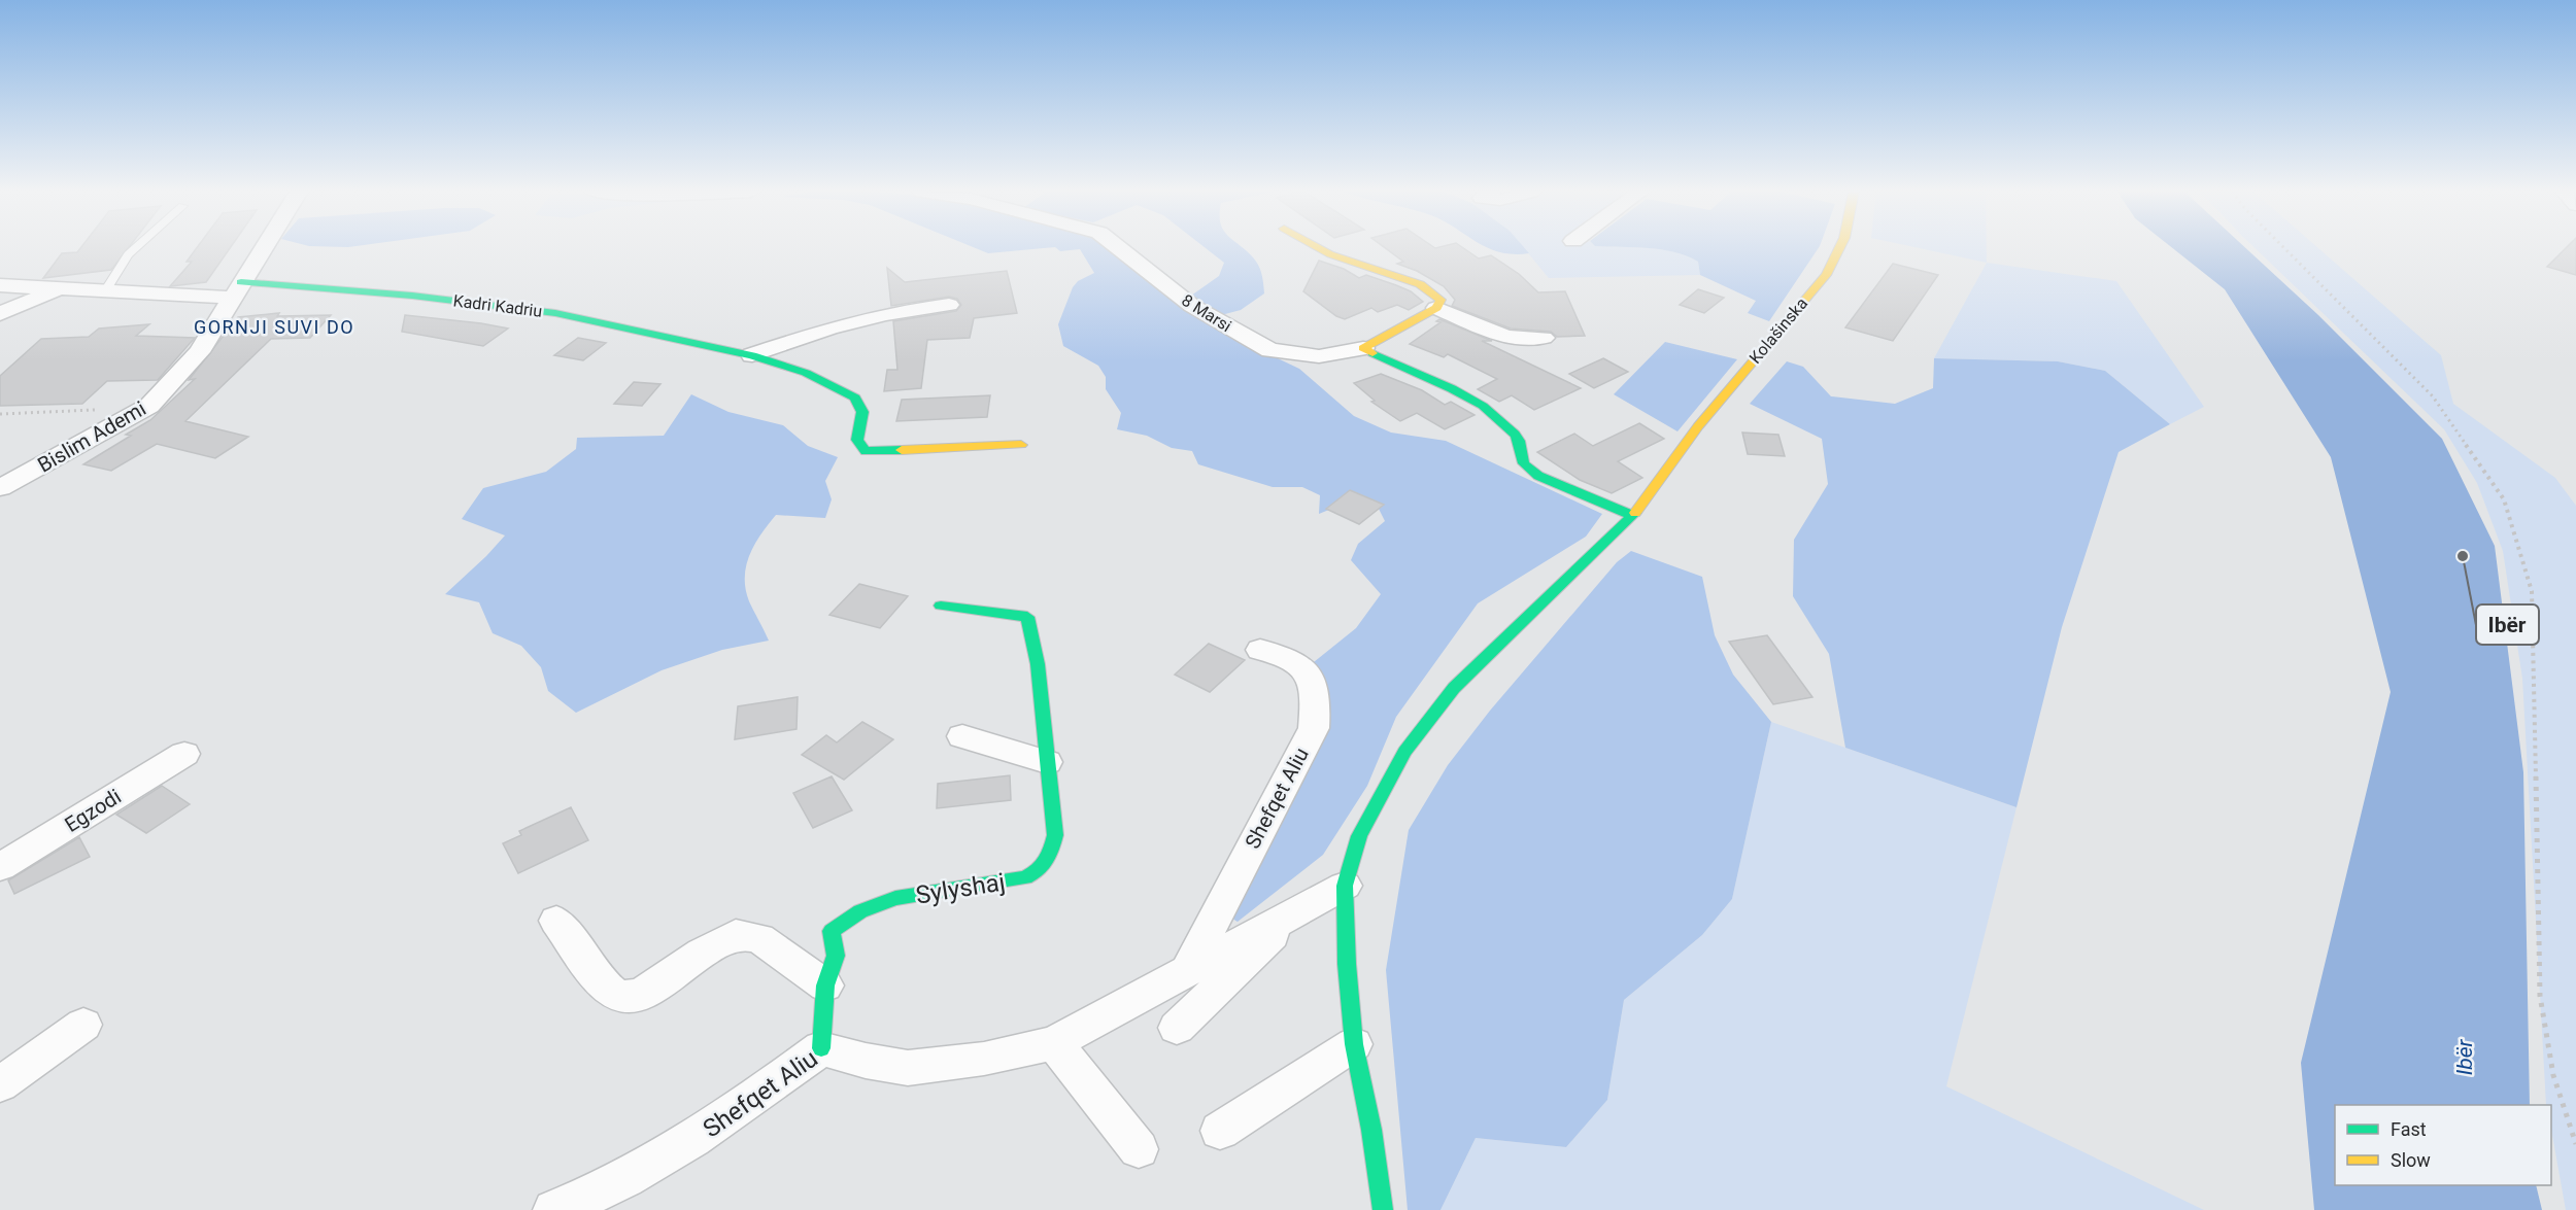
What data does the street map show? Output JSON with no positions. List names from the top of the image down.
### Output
{
  "streets": {
    "street": [
      "Kadri Kadriu",
      "8 Marsi",
      "Kolašinska",
      "Bislim Ademi",
      "Shefqet Aliu",
      "Egzodi",
      "Sylyshaj"
    ]
  },
  "crossings": [
    ["Kadri Kadriu", "Bislim Ademi"],
    ["Kolašinska", "Shefqet Aliu"],
    ["Shefqet Aliu", "Sylyshaj"]
  ],
  "districts": ["GORNJI SUVI DO"],
  "water": ["Ibër"],
  "places": ["Ibër"],
  "legend": ["Fast", "Slow"]
}
